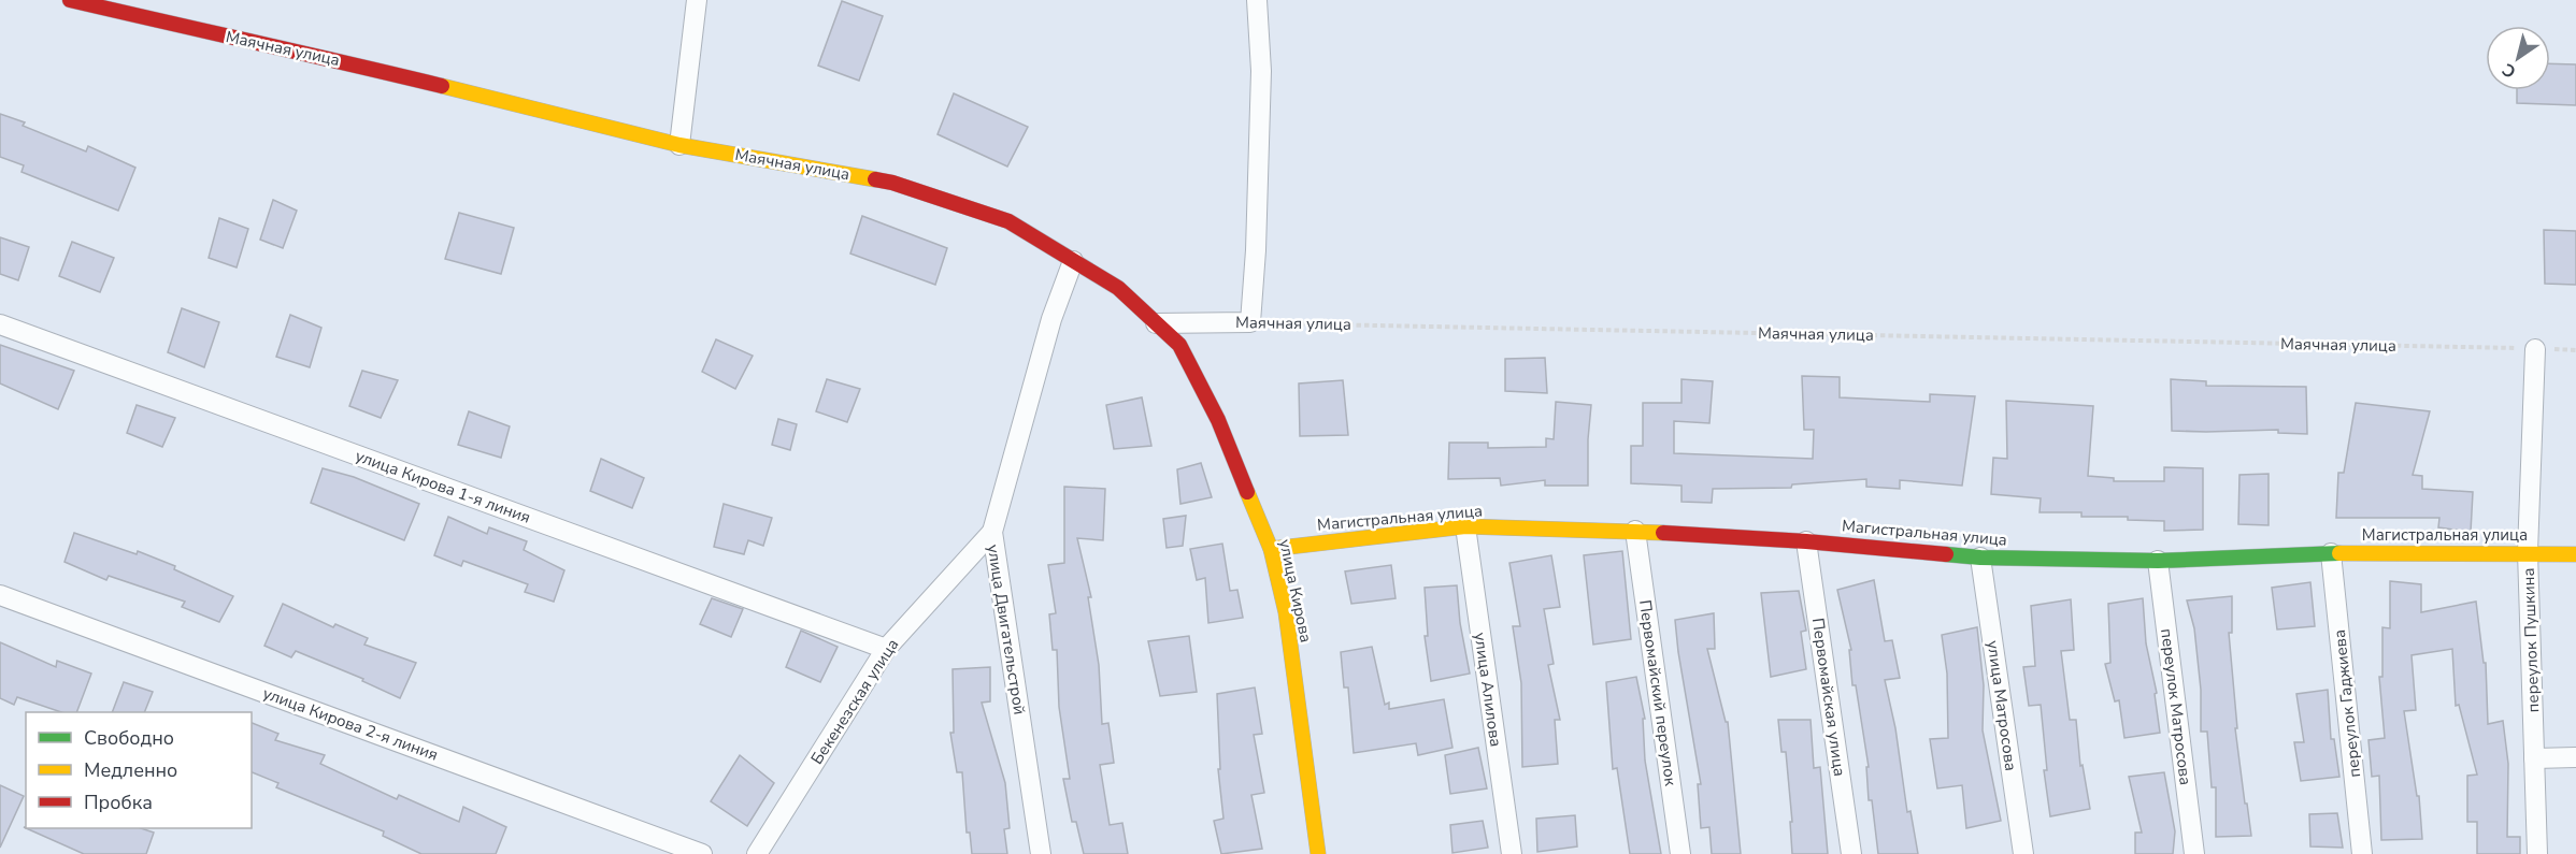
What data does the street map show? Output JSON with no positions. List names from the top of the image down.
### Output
{
  "streets": {
    "street": [
      "Маячная улица",
      "улица Кирова 1-я линия",
      "Магистральная улица",
      "улица Кирова",
      "улица Двигательстрой",
      "переулок Пушкина",
      "улица Алилова",
      "Первомайский переулок",
      "Первомайская улица",
      "Бекенезская улица",
      "переулок Гаджиева",
      "улица Матросова",
      "переулок Матросова",
      "улица Кирова 2-я линия"
    ]
  },
  "crossings": [
    ["Маячная улица", "улица Кирова"],
    ["Маячная улица", "улица Двигательстрой"],
    ["Маячная улица", "переулок Пушкина"],
    ["улица Кирова 1-я линия", "Бекенезская улица"],
    ["Магистральная улица", "улица Кирова"],
    ["Магистральная улица", "переулок Пушкина"],
    ["Магистральная улица", "улица Алилова"],
    ["Магистральная улица", "Первомайский переулок"],
    ["Магистральная улица", "Первомайская улица"],
    ["Магистральная улица", "переулок Гаджиева"],
    ["Магистральная улица", "улица Матросова"],
    ["Магистральная улица", "переулок Матросова"],
    ["улица Двигательстрой", "Бекенезская улица"]
  ],
  "legend": ["Свободно", "Медленно", "Пробка"],
  "north": "bottom left"
}
